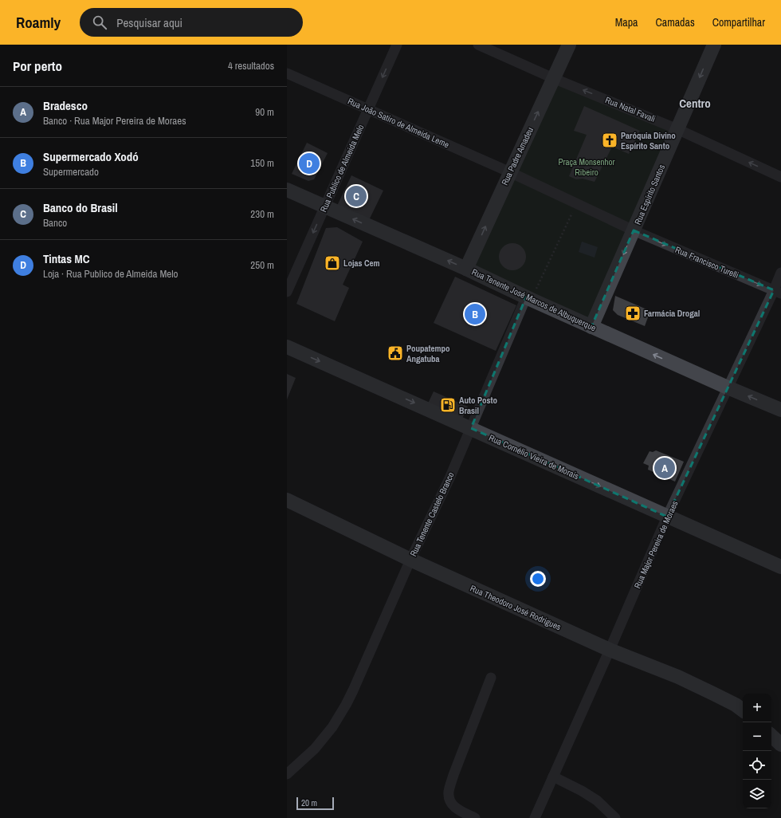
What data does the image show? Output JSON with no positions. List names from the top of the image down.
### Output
{
  "streets": {
    "street": [
      "Rua Natal Favali",
      "Rua João Satiro de Almeida Leme",
      "Rua Padre Amadeu",
      "Rua Publico de Almeida Melo",
      "Rua Espírito Santos",
      "Rua Francisco Turelli",
      "Rua Tenente José Marcos de Albuquerque",
      "Rua Cornélio Vieira de Morais",
      "Rua Tenente Castelo Branco",
      "Rua Major Pereira de Moraes",
      "Rua Theodoro José Rodrigues"
    ]
  },
  "crossings": [
    ["Rua Natal Favali", "Rua Padre Amadeu"],
    ["Rua Natal Favali", "Rua Espírito Santos"],
    ["Rua João Satiro de Almeida Leme", "Rua Padre Amadeu"],
    ["Rua João Satiro de Almeida Leme", "Rua Publico de Almeida Melo"],
    ["Rua João Satiro de Almeida Leme", "Rua Francisco Turelli"],
    ["Rua Padre Amadeu", "Rua Tenente José Marcos de Albuquerque"],
    ["Rua Publico de Almeida Melo", "Rua Tenente José Marcos de Albuquerque"],
    ["Rua Espírito Santos", "Rua Francisco Turelli"],
    ["Rua Espírito Santos", "Rua Tenente José Marcos de Albuquerque"],
    ["Rua Francisco Turelli", "Rua Major Pereira de Moraes"],
    ["Rua Tenente José Marcos de Albuquerque", "Rua Tenente Castelo Branco"],
    ["Rua Tenente José Marcos de Albuquerque", "Rua Major Pereira de Moraes"],
    ["Rua Cornélio Vieira de Morais", "Rua Tenente Castelo Branco"],
    ["Rua Cornélio Vieira de Morais", "Rua Major Pereira de Moraes"],
    ["Rua Tenente Castelo Branco", "Rua Theodoro José Rodrigues"],
    ["Rua Major Pereira de Moraes", "Rua Theodoro José Rodrigues"]
  ],
  "one_way": [
    "Rua Natal Favali",
    "Rua Padre Amadeu",
    "Rua Publico de Almeida Melo",
    "Rua Espírito Santos",
    "Rua Francisco Turelli",
    "Rua Tenente José Marcos de Albuquerque",
    "Rua Cornélio Vieira de Morais"
  ],
  "districts": ["Centro"],
  "parks": ["Praça Monsenhor Ribeiro"],
  "places": {
    "church": ["Paróquia Divino Espírito Santo"],
    "shop": ["Lojas Cem"],
    "pharmacy": ["Farmácia Drogal"],
    "public building": ["Poupatempo Angatuba"],
    "fuel station": ["Auto Posto Brasil"]
  },
  "scale_bar": "20 m",
  "page": {
    "header": "Roamly",
    "search": "Pesquisar aqui",
    "nav": ["Mapa", "Camadas", "Compartilhar"],
    "heading": ["Por perto", "4 resultados"],
    "list": [
      {
        "mark": "A",
        "name": "Bradesco",
        "note": "Banco · Rua Major Pereira de Moraes",
        "value": "90 m"
      },
      {
        "mark": "B",
        "name": "Supermercado Xodó",
        "note": "Supermercado",
        "value": "150 m"
      },
      {
        "mark": "C",
        "name": "Banco do Brasil",
        "note": "Banco",
        "value": "230 m"
      },
      {
        "mark": "D",
        "name": "Tintas MC",
        "note": "Loja · Rua Publico de Almeida Melo",
        "value": "250 m"
      }
    ],
    "pins": [
      "D",
      "C",
      "B",
      "A"
    ],
    "map_buttons": ["+", "−"],
    "scale": "20 m"
  }
}
